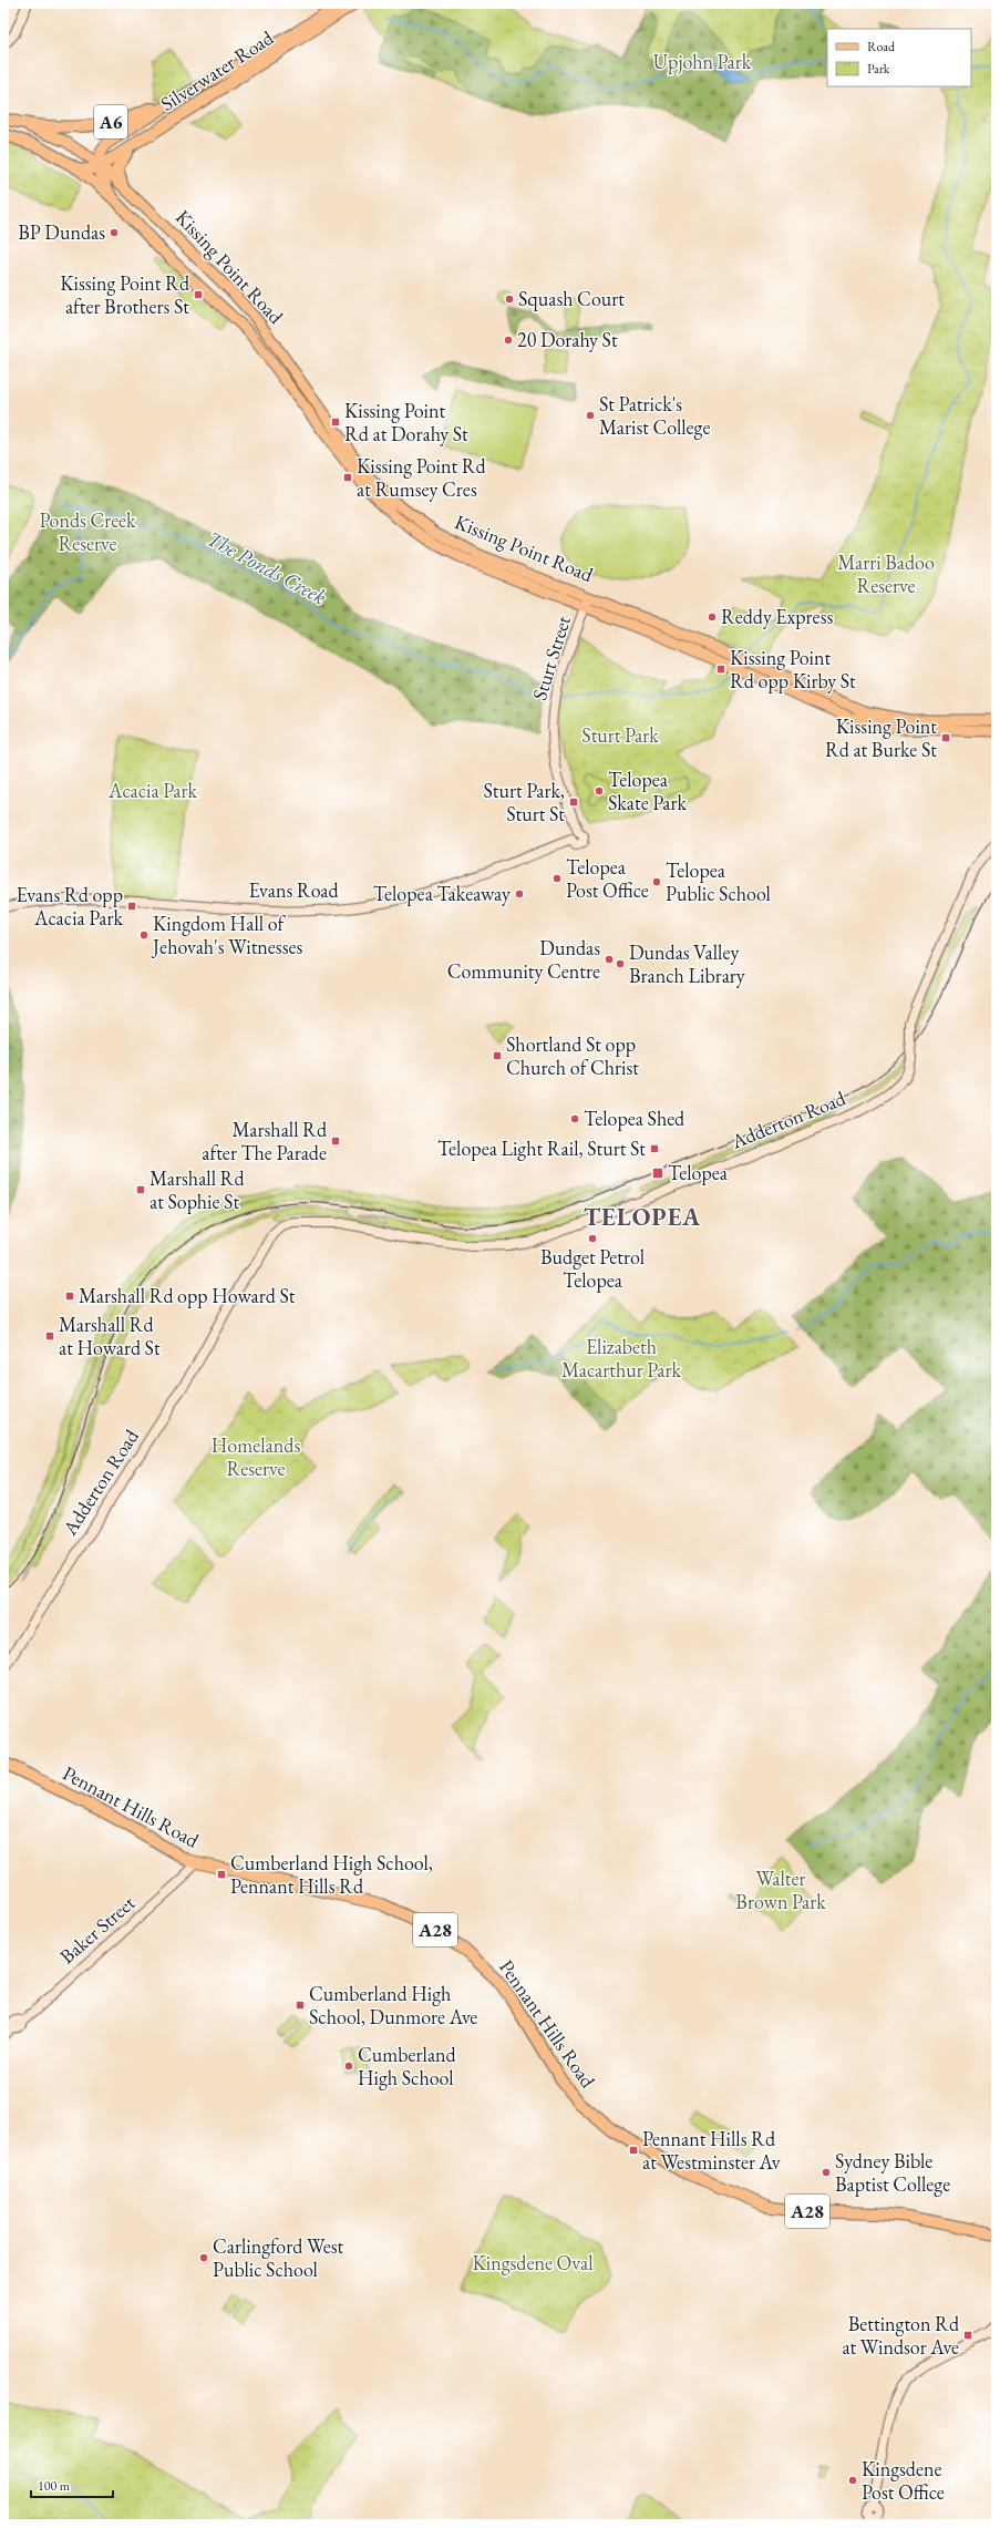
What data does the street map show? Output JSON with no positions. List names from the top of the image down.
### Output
{
  "streets": {
    "highway": [
      "Silverwater Road",
      "A6",
      "Kissing Point Road",
      "Pennant Hills Road",
      "A28"
    ],
    "main road": [
      "Sturt Street",
      "Evans Road",
      "Adderton Road",
      "Baker Street"
    ]
  },
  "crossings": [
    ["Silverwater Road", "A6"],
    ["Silverwater Road", "Kissing Point Road"],
    ["A6", "Kissing Point Road"],
    ["Kissing Point Road", "Sturt Street"],
    ["Sturt Street", "Evans Road"],
    ["Pennant Hills Road", "Baker Street"]
  ],
  "districts": ["TELOPEA"],
  "water": ["The Ponds Creek"],
  "parks": [
    "Upjohn Park",
    "Ponds Creek Reserve",
    "Marri Badoo Reserve",
    "Sturt Park",
    "Acacia Park",
    "Elizabeth Macarthur Park",
    "Homelands Reserve",
    "Walter Brown Park",
    "Kingsdene Oval"
  ],
  "places": {
    "other": [
      "BP Dundas",
      "Squash Court",
      "20 Dorahy St",
      "St Patrick's Marist College",
      "Reddy Express",
      "Telopea Skate Park",
      "Telopea Post Office",
      "Telopea Public School",
      "Telopea Takeaway",
      "Kingdom Hall of Jehovah's Witnesses",
      "Dundas Community Centre",
      "Dundas Valley Branch Library",
      "Telopea Shed",
      "Budget Petrol Telopea",
      "Cumberland High School",
      "Sydney Bible Baptist College",
      "Carlingford West Public School",
      "Kingsdene Post Office"
    ],
    "transit": [
      "Kissing Point Rd after Brothers St",
      "Kissing Point Rd at Dorahy St",
      "Kissing Point Rd at Rumsey Cres",
      "Kissing Point Rd opp Kirby St",
      "Kissing Point Rd at Burke St",
      "Sturt Park, Sturt St",
      "Evans Rd opp Acacia Park",
      "Shortland St opp Church of Christ",
      "Marshall Rd after The Parade",
      "Telopea Light Rail, Sturt St",
      "Telopea",
      "Marshall Rd at Sophie St",
      "Marshall Rd opp Howard St",
      "Marshall Rd at Howard St",
      "Cumberland High School, Pennant Hills Rd",
      "Cumberland High School, Dunmore Ave",
      "Pennant Hills Rd at Westminster Av",
      "Bettington Rd at Windsor Ave"
    ]
  },
  "legend": ["Road", "Park"],
  "scale_bar": "100 m"
}
